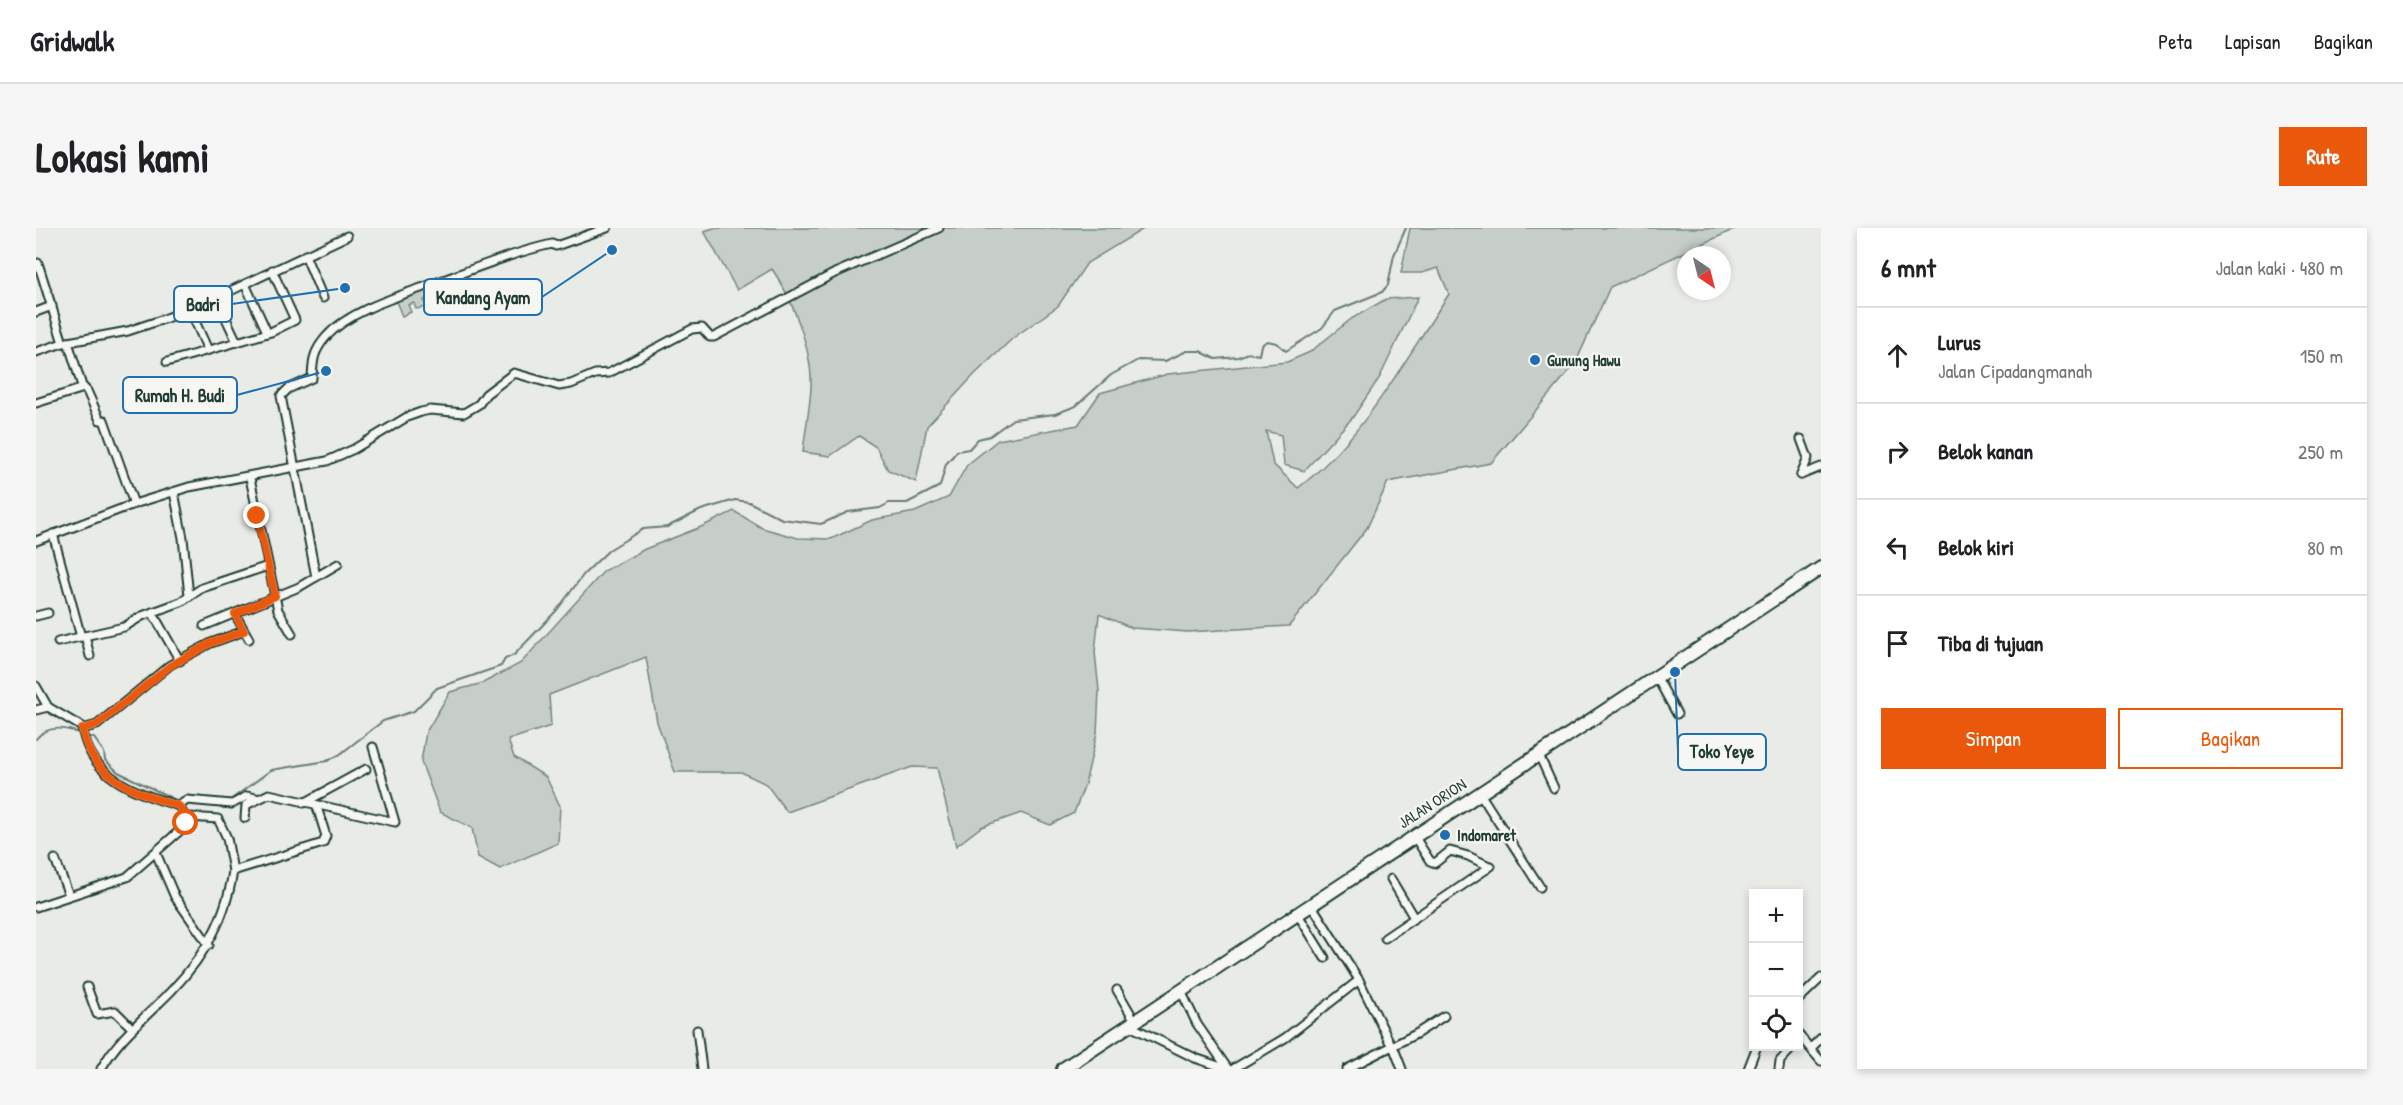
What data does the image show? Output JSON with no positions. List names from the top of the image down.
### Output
{
  "streets": {
    "highway": ["JALAN ORION"]
  },
  "places": [
    "Kandang Ayam",
    "Badri",
    "Gunung Hawu",
    "Rumah H. Budi",
    "Toko Yeye",
    "Indomaret"
  ],
  "north": "bottom right",
  "page": {
    "header": "Gridwalk",
    "nav": ["Peta", "Lapisan", "Bagikan"],
    "buttons": [
      "Rute",
      ["Simpan", "Bagikan"]
    ],
    "title": "Lokasi kami",
    "heading": ["6 mnt", "Jalan kaki · 480 m"],
    "list": [
      ["Lurus", "Jalan Cipadangmanah", "150 m"],
      ["Belok kanan", "250 m"],
      ["Belok kiri", "80 m"],
      "Tiba di tujuan"
    ],
    "map_buttons": ["+", "−"]
  }
}
